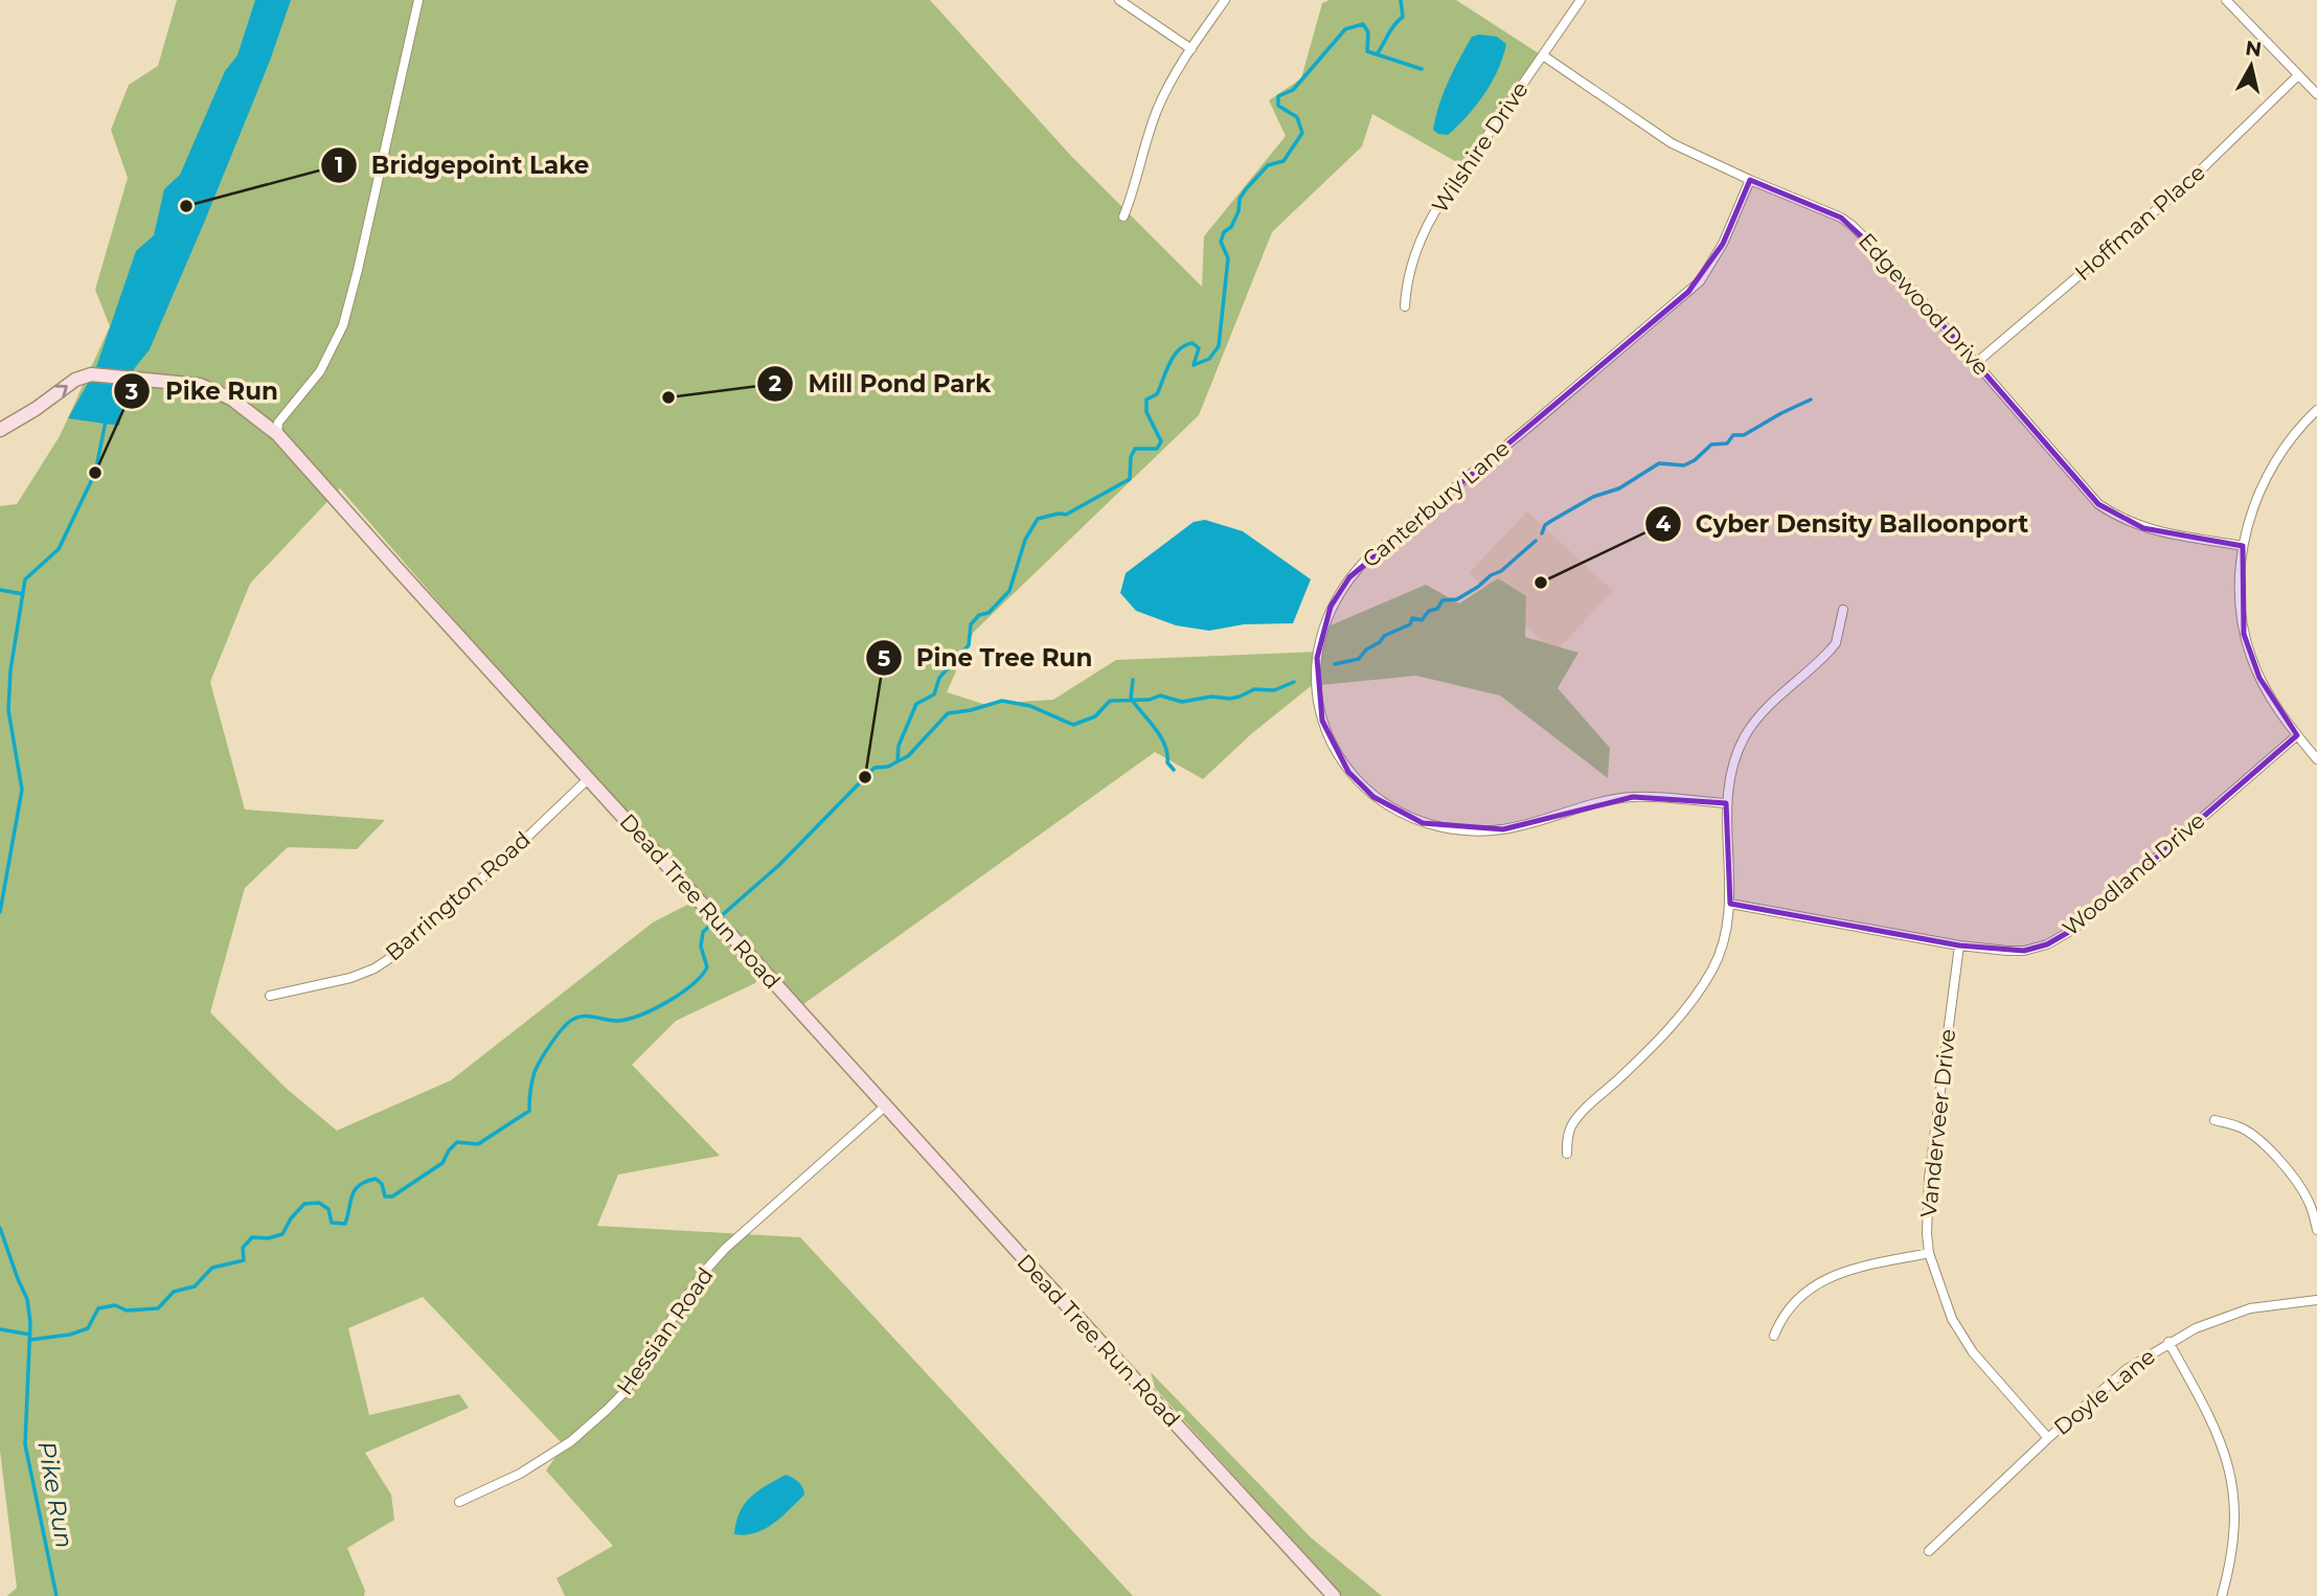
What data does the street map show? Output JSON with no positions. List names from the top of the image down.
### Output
{
  "streets": {
    "street": [
      "Wilshire Drive",
      "Hoffman Place",
      "Edgewood Drive",
      "Canterbury Lane",
      "Woodland Drive",
      "Barrington Road",
      "Dead Tree Run Road",
      "Vanderveer Drive",
      "Hessian Road",
      "Doyle Lane"
    ]
  },
  "crossings": [
    ["Wilshire Drive", "Edgewood Drive"],
    ["Hoffman Place", "Edgewood Drive"],
    ["Edgewood Drive", "Canterbury Lane"],
    ["Woodland Drive", "Vanderveer Drive"],
    ["Barrington Road", "Dead Tree Run Road"],
    ["Dead Tree Run Road", "Hessian Road"],
    ["Vanderveer Drive", "Doyle Lane"]
  ],
  "water": ["Pike Run"],
  "places": [
    "Bridgepoint Lake",
    "Mill Pond Park",
    "Pike Run",
    "Cyber Density Balloonport",
    "Pine Tree Run"
  ],
  "north": "top"
}
